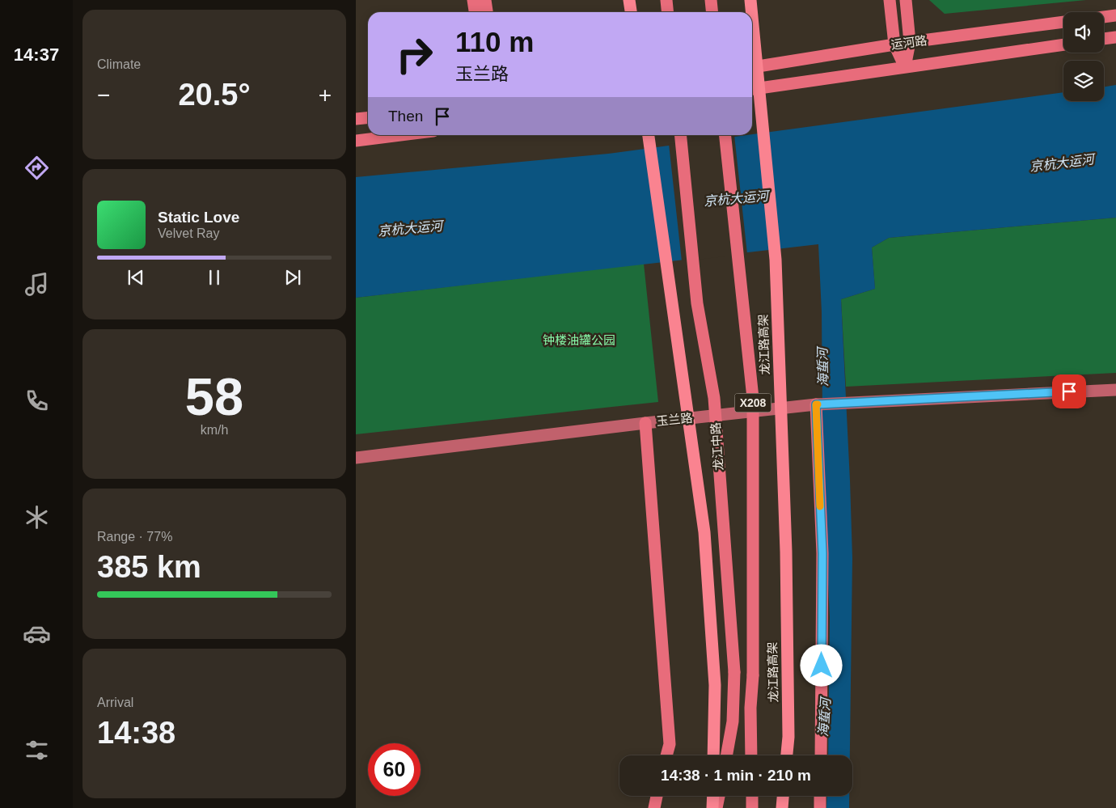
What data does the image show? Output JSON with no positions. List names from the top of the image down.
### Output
{
  "streets": {
    "highway": ["龙江路高架"],
    "main road": ["运河路", "X208", "龙江中路"],
    "street": ["玉兰路"]
  },
  "water": ["京杭大运河", "海蜇河"],
  "parks": ["钟楼油罐公园"],
  "page": {
    "tabs": "14:37",
    "tile": [
      "Climate",
      ["58", "km/h"],
      ["Range · 77%", "385 km"],
      ["Arrival", "14:38"]
    ],
    "turn": ["110 m", "玉兰路"],
    "heat": ["−", "20.5°", "+"],
    "then": "Then",
    "song": ["Static Love", "Velvet Ray"],
    "limit": "60",
    "trip": "14:38 · 1 min · 210 m"
  }
}
